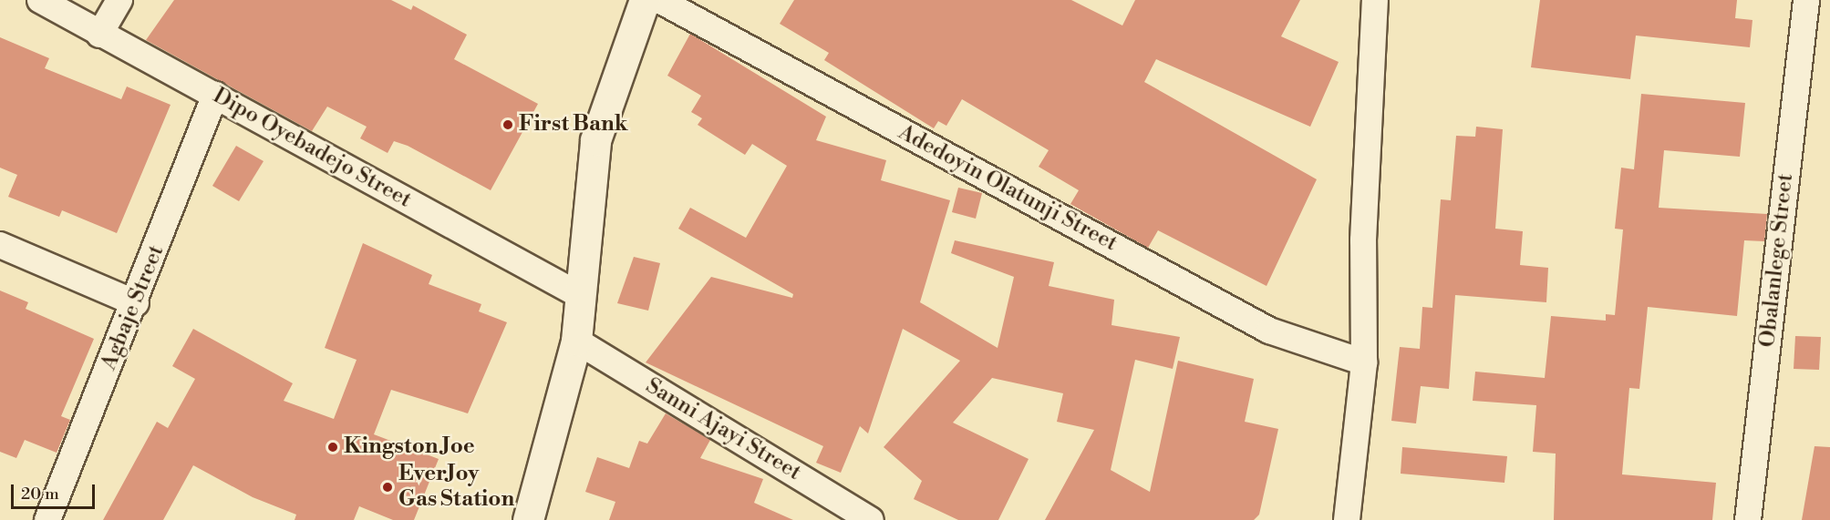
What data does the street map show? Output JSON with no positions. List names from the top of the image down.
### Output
{
  "streets": {
    "street": [
      "Dipo Oyebadejo Street",
      "Adedoyin Olatunji Street",
      "Obalanlege Street",
      "Agbaje Street",
      "Sanni Ajayi Street"
    ]
  },
  "crossings": [
    ["Dipo Oyebadejo Street", "Agbaje Street"]
  ],
  "places": ["First Bank", "Kingston Joe", "EverJoy Gas Station"],
  "scale_bar": "20 m"
}
